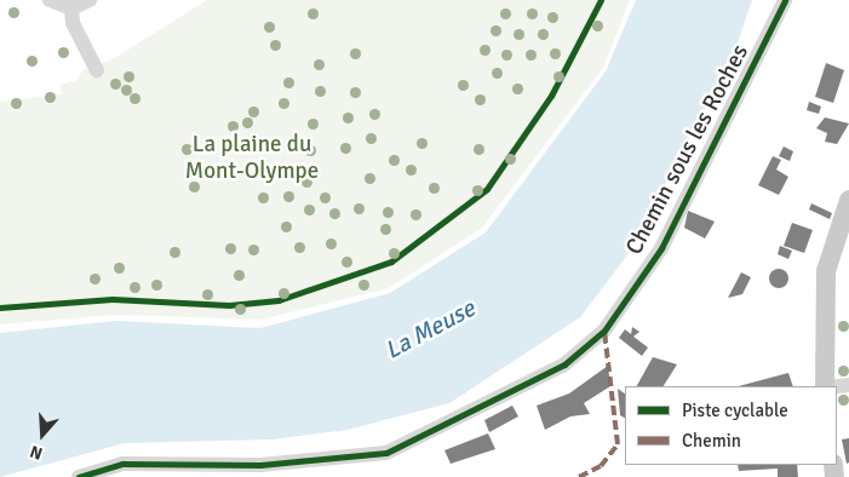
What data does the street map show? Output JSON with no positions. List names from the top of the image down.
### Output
{
  "streets": {
    "street": ["Chemin sous les Roches"]
  },
  "water": ["La Meuse"],
  "parks": ["La plaine du Mont-Olympe"],
  "legend": ["Piste cyclable", "Chemin"],
  "north": "bottom"
}
